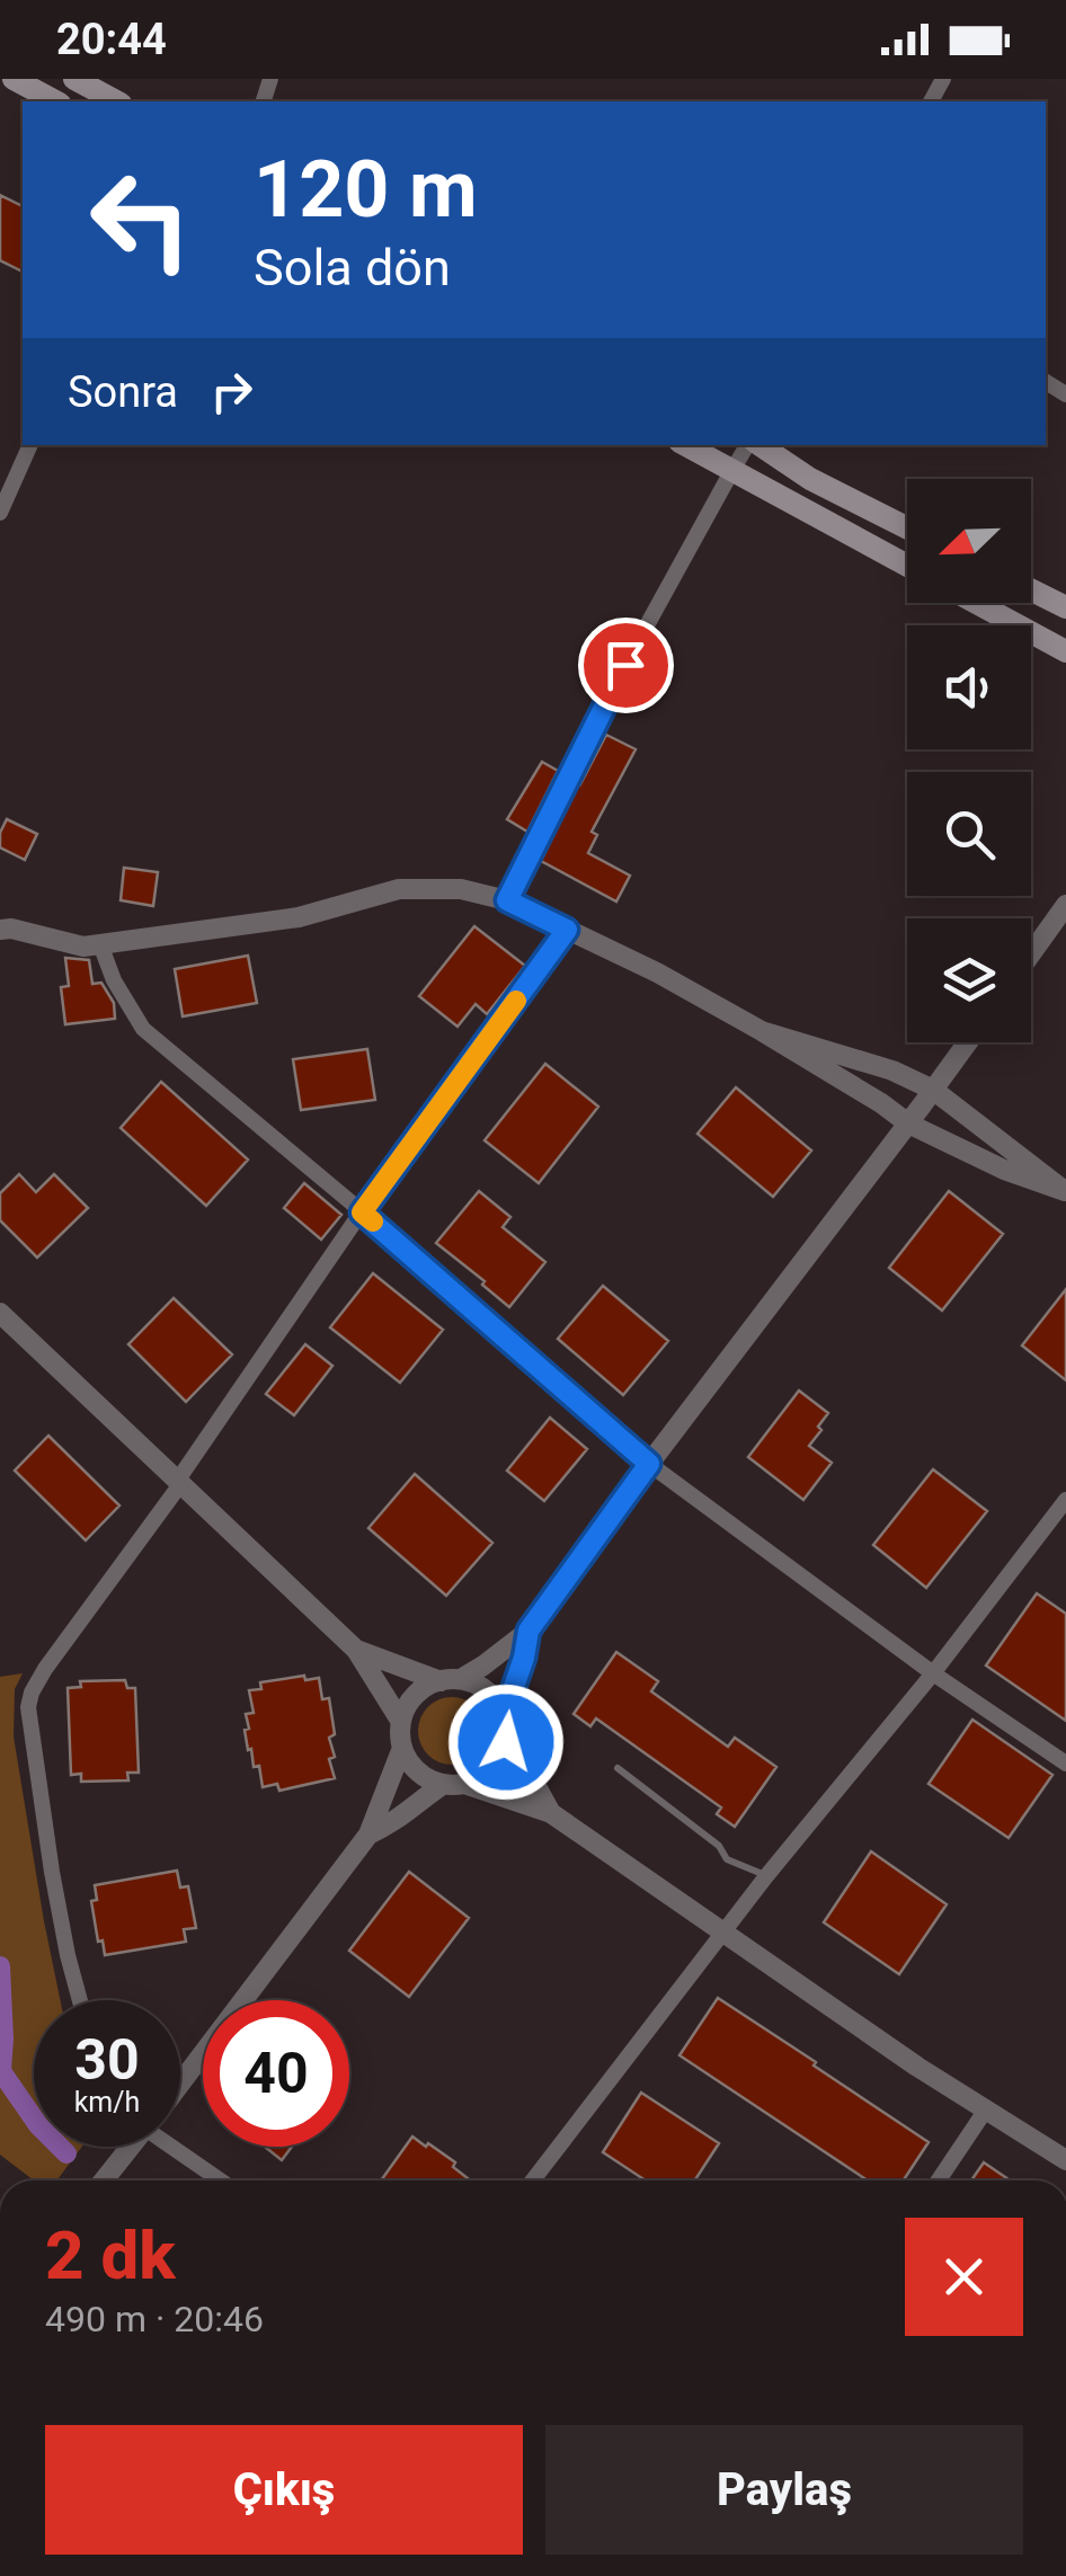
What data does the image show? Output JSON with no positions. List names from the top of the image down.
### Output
{
  "north": "bottom left",
  "page": {
    "status": "20:44",
    "turn": ["120 m", "Sola dön"],
    "then": "Sonra",
    "speed": "30 km/h",
    "limit": "40",
    "heading": ["2 dk", "490 m · 20:46"],
    "buttons": ["Çıkış", "Paylaş"]
  }
}
